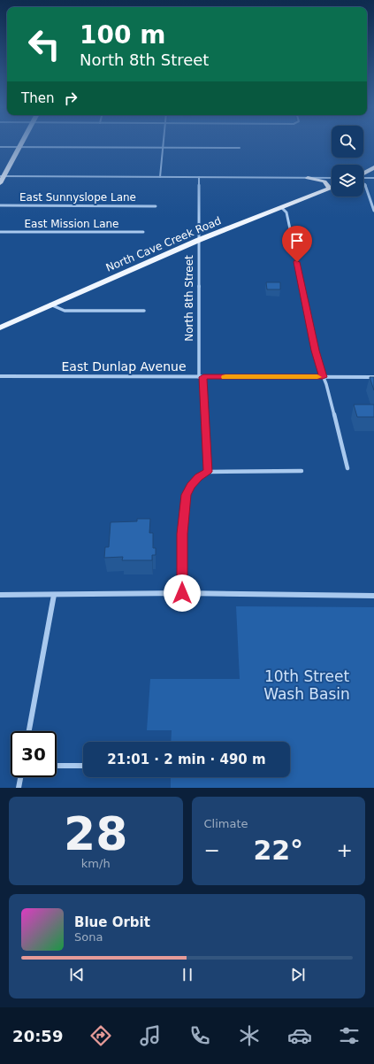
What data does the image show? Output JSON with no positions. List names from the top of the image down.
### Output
{
  "streets": {
    "main road": ["North Cave Creek Road"],
    "street": [
      "East Sunnyslope Lane",
      "East Mission Lane",
      "North 8th Street",
      "East Dunlap Avenue"
    ]
  },
  "crossings": [
    ["North Cave Creek Road", "North 8th Street"],
    ["North 8th Street", "East Dunlap Avenue"]
  ],
  "parks": ["10th Street Wash Basin"],
  "page": {
    "turn": ["100 m", "North 8th Street"],
    "then": "Then",
    "limit": "30",
    "trip": "21:01 · 2 min · 490 m",
    "tile": [
      ["28", "km/h"],
      "Climate"
    ],
    "heat": ["−", "22°", "+"],
    "song": ["Blue Orbit", "Sona"],
    "tabs": "20:59"
  }
}
